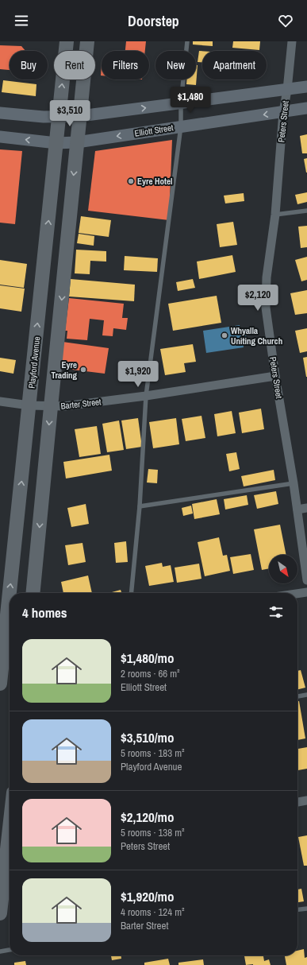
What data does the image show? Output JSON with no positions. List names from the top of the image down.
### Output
{
  "streets": {
    "highway": ["Playford Avenue"],
    "main road": ["Elliott Street"],
    "street": ["Peters Street", "Barter Street"]
  },
  "crossings": [
    ["Peters Street", "Elliott Street"],
    ["Peters Street", "Barter Street"],
    ["Elliott Street", "Playford Avenue"],
    ["Playford Avenue", "Barter Street"]
  ],
  "places": ["Eyre Hotel", "Whyalla Uniting Church", "Eyre Trading"],
  "north": "bottom right",
  "page": {
    "header": "Doorstep",
    "chip": [
      "Buy",
      "Rent",
      "Filters",
      "New",
      "Apartment"
    ],
    "price": [
      "$1,480",
      "$3,510",
      "$2,120",
      "$1,920"
    ],
    "heading": "4 homes",
    "list": [
      {
        "name": "$1,480/mo",
        "note": "2 rooms · 66 m² · Elliott Street"
      },
      {
        "name": "$3,510/mo",
        "note": "5 rooms · 183 m² · Playford Avenue"
      },
      {
        "name": "$2,120/mo",
        "note": "5 rooms · 138 m² · Peters Street"
      },
      {
        "name": "$1,920/mo",
        "note": "4 rooms · 124 m² · Barter Street"
      }
    ]
  }
}
